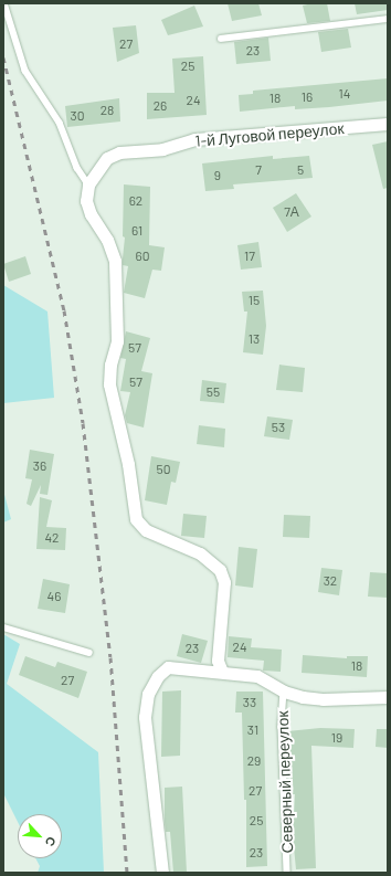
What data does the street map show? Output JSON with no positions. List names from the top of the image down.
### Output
{
  "streets": {
    "street": ["1-й Луговой переулок"],
    "lane": ["Северный переулок"]
  },
  "house_numbers": [
    "27",
    "23",
    "25",
    "14",
    "16",
    "18",
    "24",
    "26",
    "28",
    "30",
    "7",
    "5",
    "9",
    "62",
    "7А",
    "61",
    "60",
    "17",
    "15",
    "13",
    "57",
    "57",
    "55",
    "53",
    "36",
    "50",
    "42",
    "32",
    "46",
    "24",
    "23",
    "18",
    "27",
    "33",
    "31",
    "19",
    "29",
    "27",
    "25",
    "23"
  ],
  "north": "bottom right"
}
